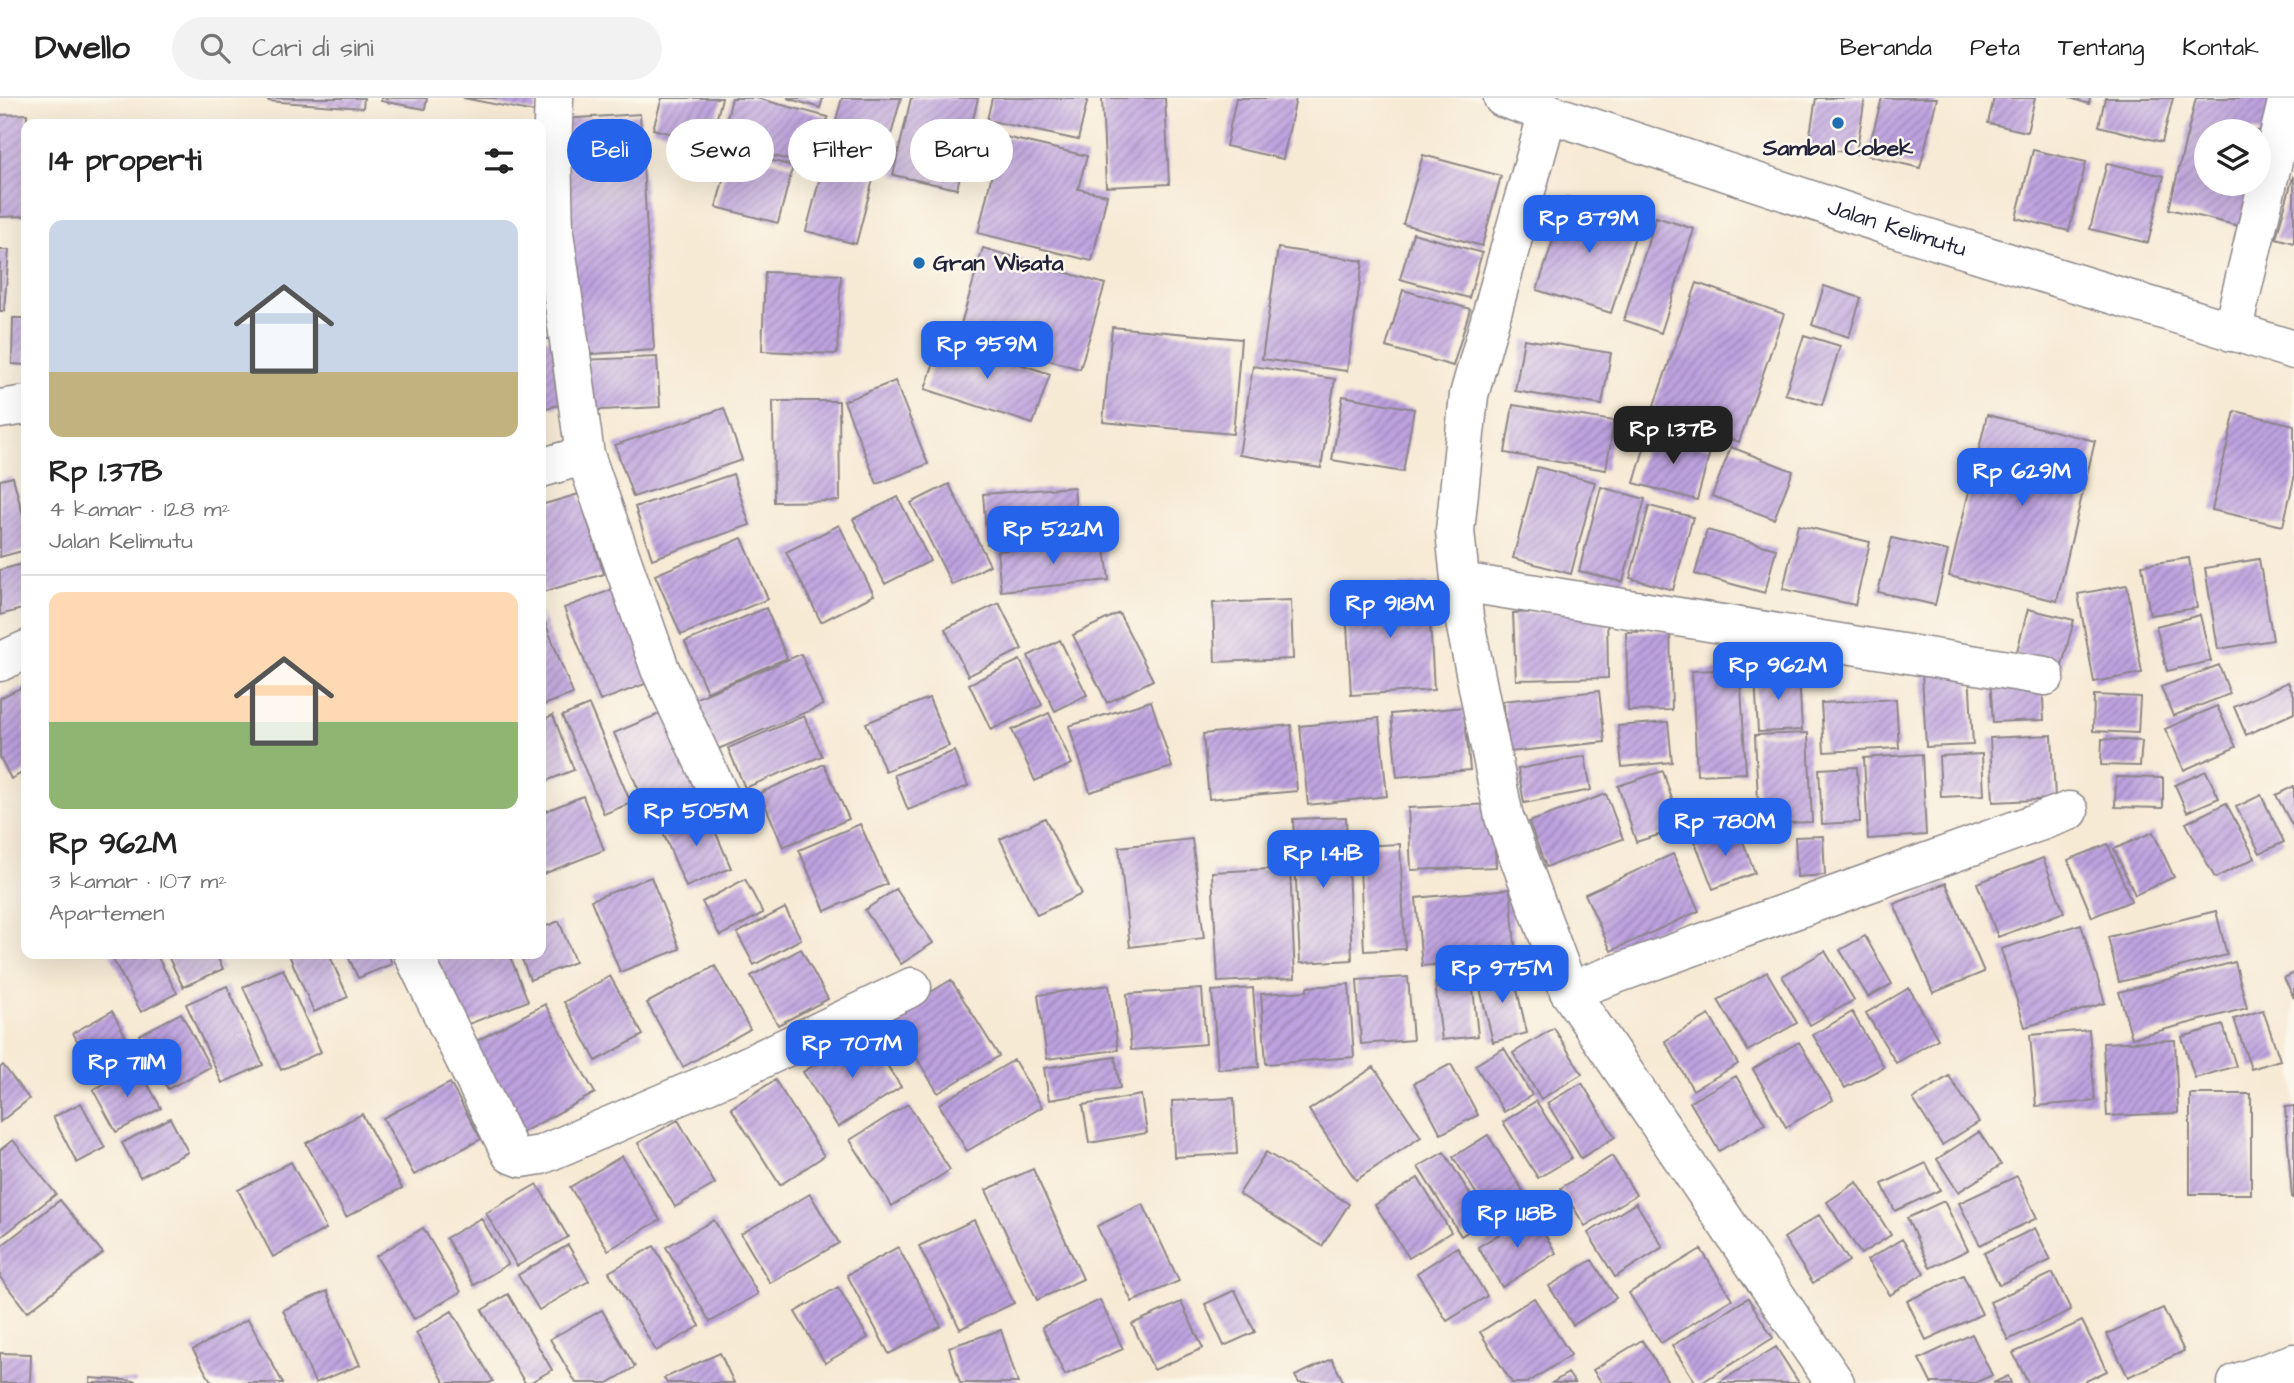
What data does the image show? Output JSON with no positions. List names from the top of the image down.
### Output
{
  "streets": {
    "street": ["Jalan Kelimutu"]
  },
  "places": ["Sambal Cobek", "Gran Wisata"],
  "page": {
    "header": "Dwello",
    "search": "Cari di sini",
    "nav": [
      "Beranda",
      "Peta",
      "Tentang",
      "Kontak"
    ],
    "chip": [
      "Beli",
      "Sewa",
      "Filter",
      "Baru"
    ],
    "heading": "14 properti",
    "price": [
      "Rp 879M",
      "Rp 959M",
      "Rp 1.37B",
      "Rp 629M",
      "Rp 522M",
      "Rp 918M",
      "Rp 962M",
      "Rp 505M",
      "Rp 780M",
      "Rp 1.41B",
      "Rp 975M",
      "Rp 707M",
      "Rp 711M",
      "Rp 1.18B"
    ],
    "list": [
      {
        "name": "Rp 1.37B",
        "note": "4 kamar · 128 m² · Jalan Kelimutu"
      },
      {
        "name": "Rp 962M",
        "note": "3 kamar · 107 m² · Apartemen"
      }
    ]
  }
}
